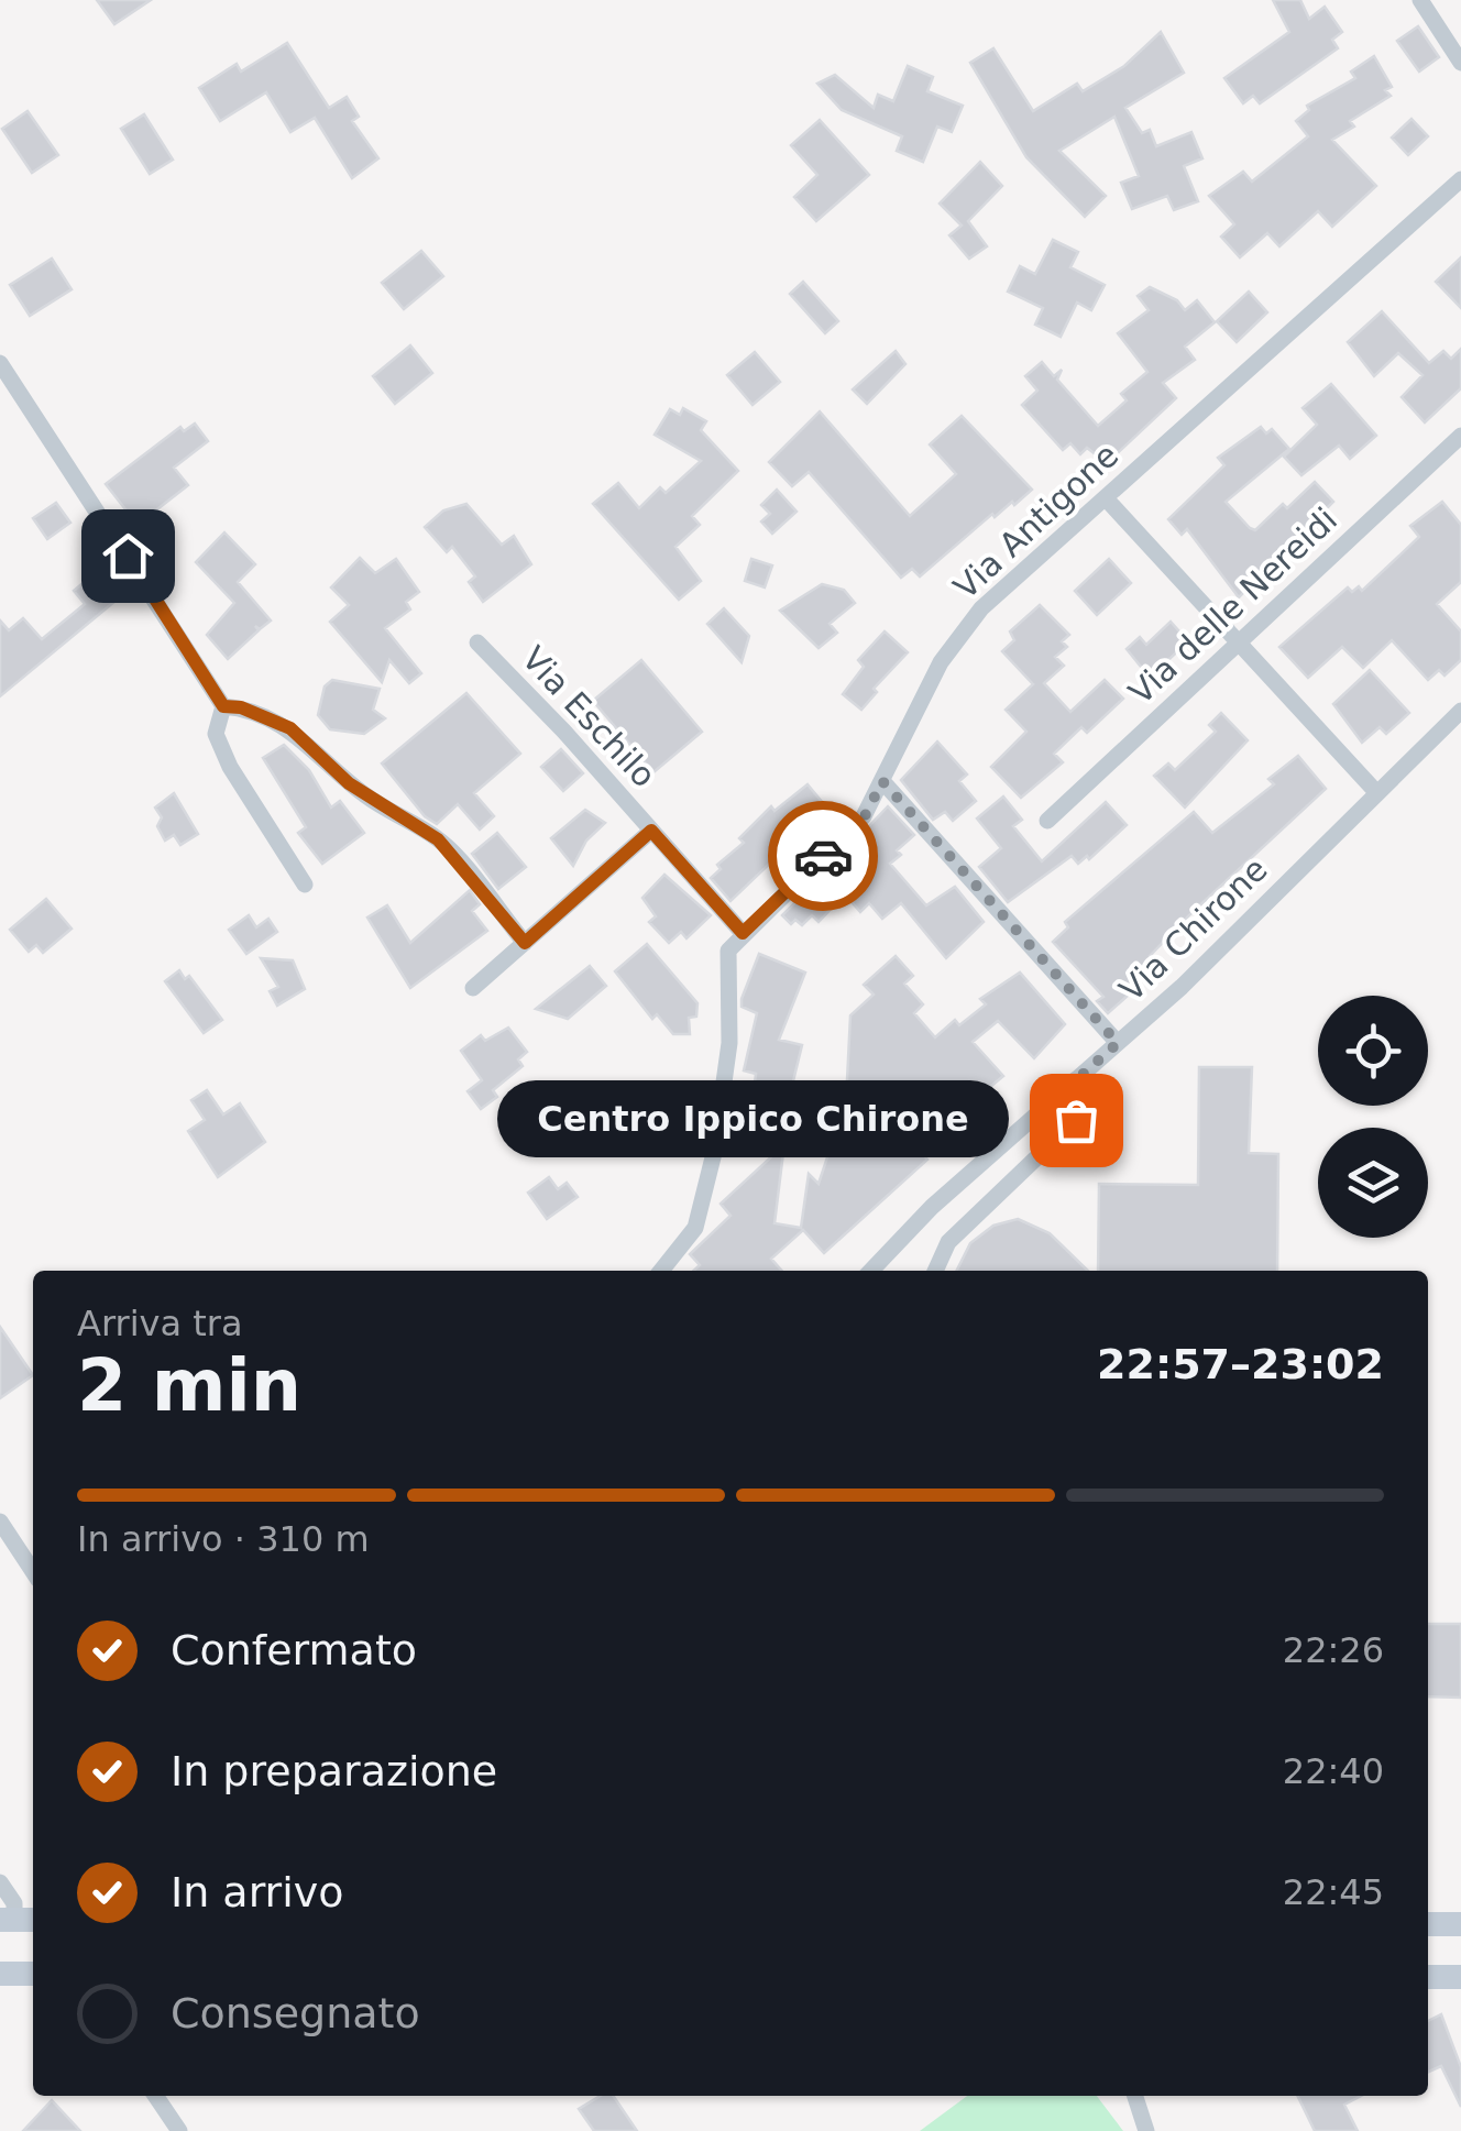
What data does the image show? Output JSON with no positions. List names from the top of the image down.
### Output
{
  "streets": {
    "street": [
      "Via Antigone",
      "Via delle Nereidi",
      "Via Eschilo",
      "Via Chirone"
    ]
  },
  "crossings": [
    ["Via Antigone", "Via Eschilo"]
  ],
  "places": ["Centro Ippico Chirone"],
  "page": {
    "bubble": "Centro Ippico Chirone",
    "heading": ["2 min", "Arriva tra", "22:57–23:02"],
    "bar": "In arrivo · 310 m",
    "list": [
      ["Confermato", "22:26"],
      ["In preparazione", "22:40"],
      ["In arrivo", "22:45"],
      "Consegnato"
    ]
  }
}
